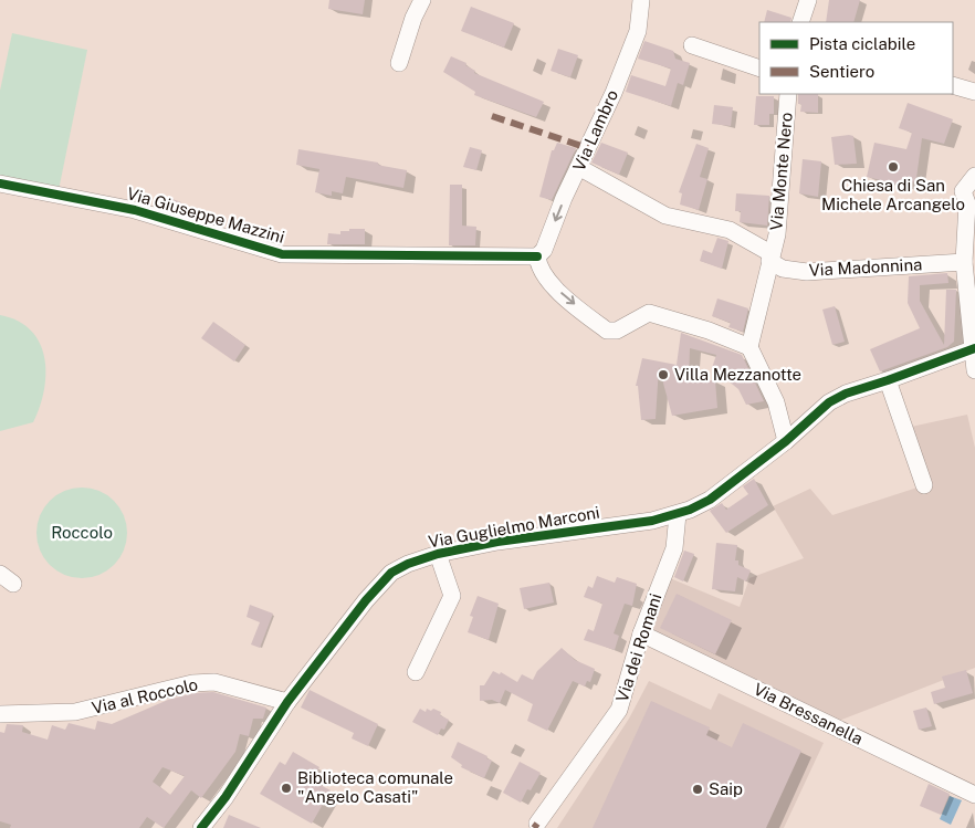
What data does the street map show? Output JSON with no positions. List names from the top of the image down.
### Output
{
  "streets": {
    "street": [
      "Via Lambro",
      "Via Monte Nero",
      "Via Giuseppe Mazzini",
      "Via Madonnina",
      "Via Guglielmo Marconi",
      "Via dei Romani",
      "Via al Roccolo",
      "Via Bressanella"
    ]
  },
  "crossings": [
    ["Via Lambro", "Via Giuseppe Mazzini"],
    ["Via Lambro", "Via Madonnina"],
    ["Via Monte Nero", "Via Madonnina"],
    ["Via Guglielmo Marconi", "Via dei Romani"],
    ["Via Guglielmo Marconi", "Via al Roccolo"],
    ["Via dei Romani", "Via Bressanella"]
  ],
  "one_way": ["Via Lambro"],
  "parks": ["Roccolo"],
  "places": [
    "Chiesa di San Michele Arcangelo",
    "Villa Mezzanotte",
    "Biblioteca comunale \"Angelo Casati\"",
    "Saip"
  ],
  "legend": ["Pista ciclabile", "Sentiero"]
}
